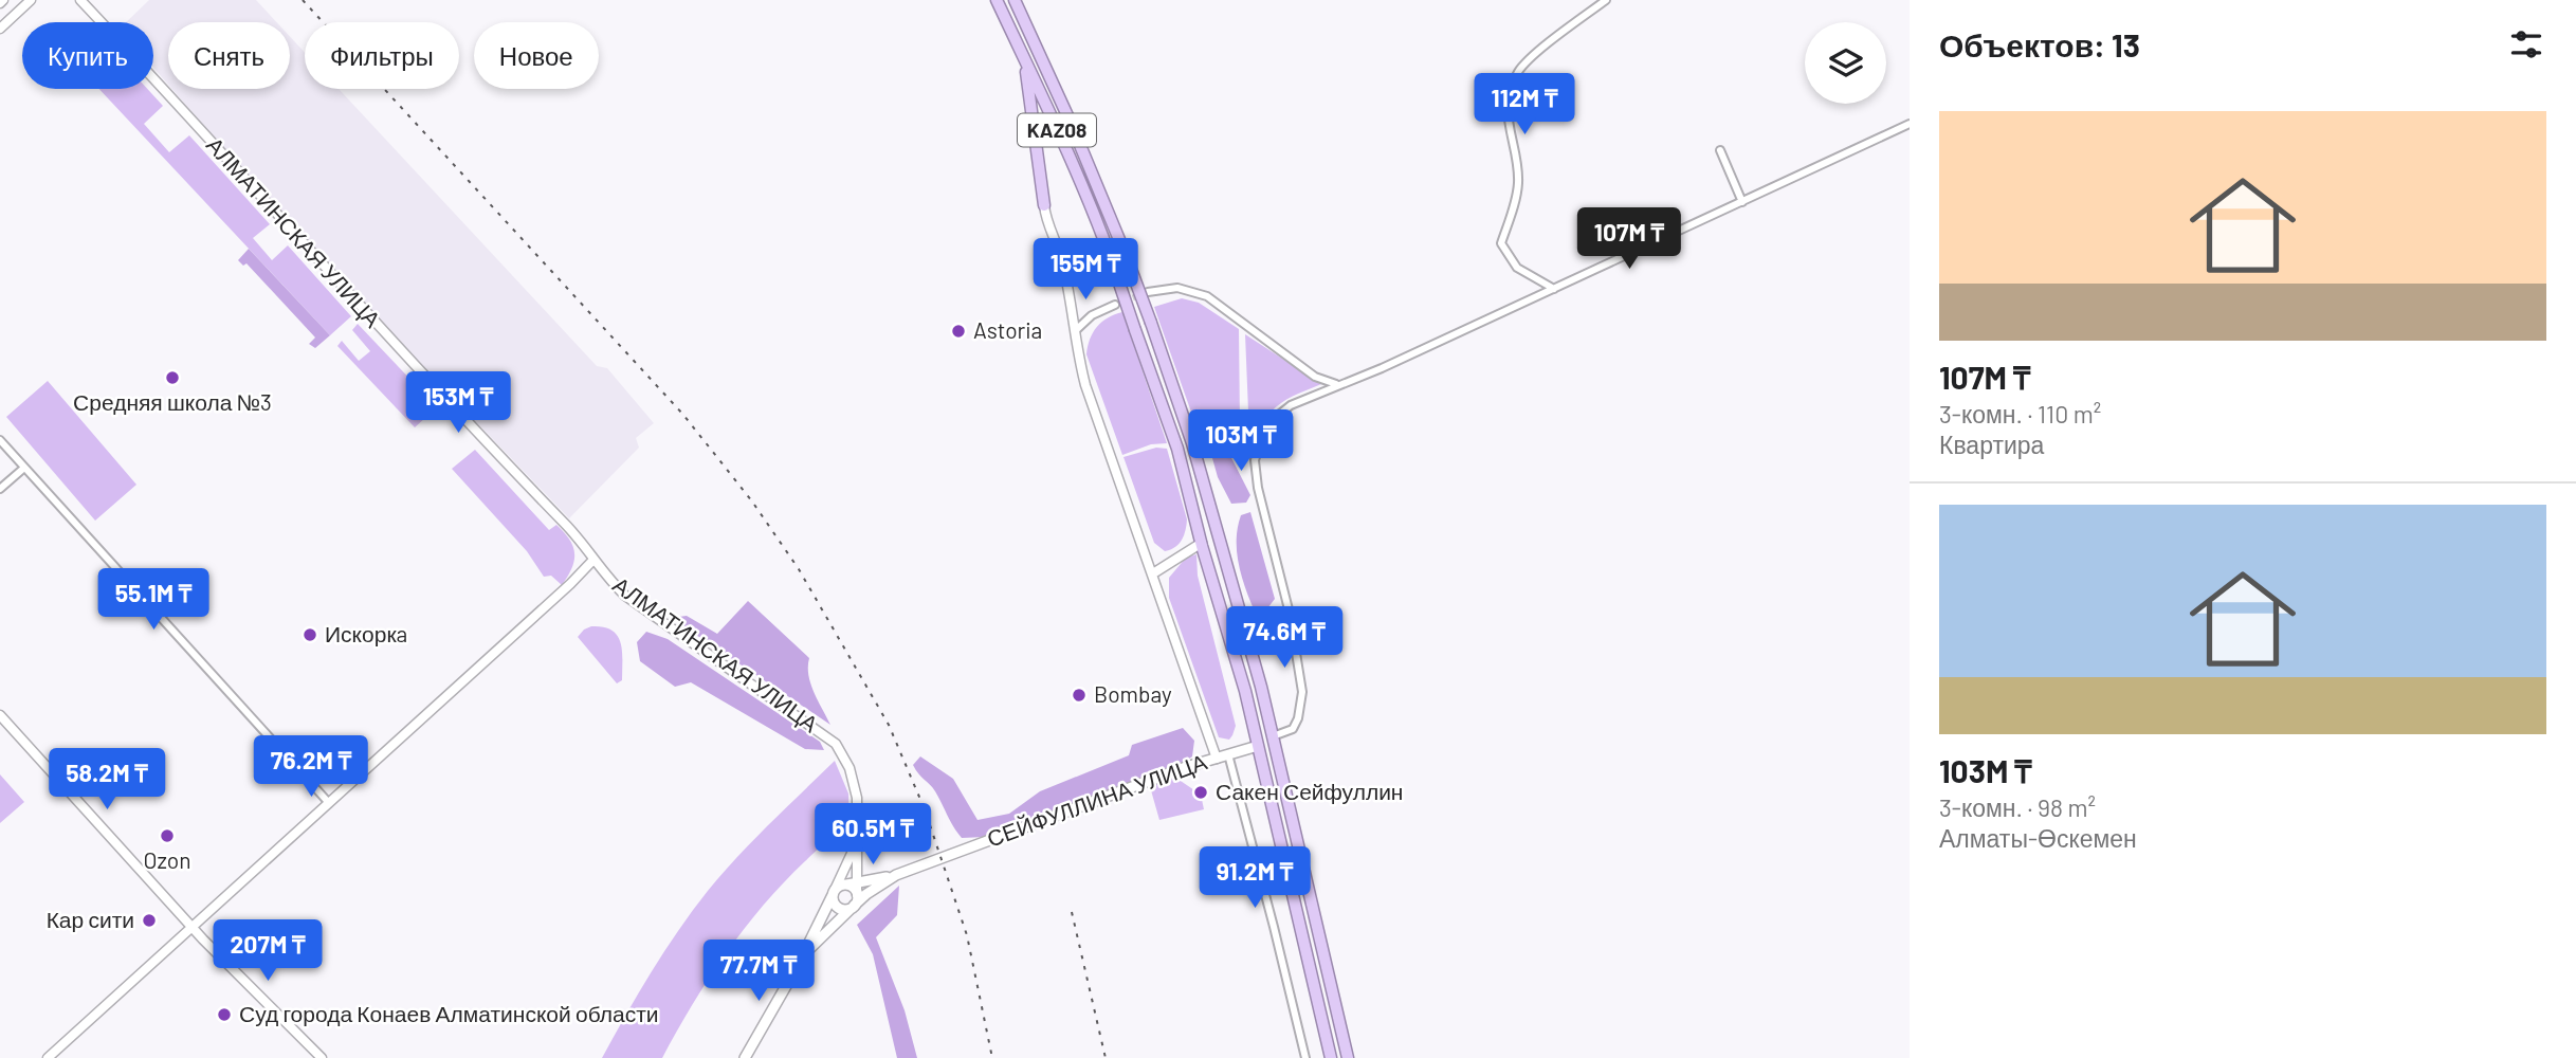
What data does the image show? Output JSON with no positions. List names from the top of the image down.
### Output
{
  "streets": {
    "highway": ["KAZ08"],
    "main road": ["СЕЙФУЛЛИНА УЛИЦА"],
    "street": ["АЛМАТИНСКАЯ УЛИЦА"]
  },
  "crossings": [
    ["KAZ08", "СЕЙФУЛЛИНА УЛИЦА"]
  ],
  "places": [
    "Astoria",
    "Средняя школа №3",
    "Искоркa",
    "Bombay",
    "Сакен Сейфуллин",
    "Ozon",
    "Кар сити",
    "Суд города Конаев Алматинской области"
  ],
  "page": {
    "heading": "Объектов: 13",
    "chip": [
      "Купить",
      "Снять",
      "Фильтры",
      "Новое"
    ],
    "price": [
      "112M ₸",
      "107M ₸",
      "155M ₸",
      "153M ₸",
      "103M ₸",
      "55.1M ₸",
      "74.6M ₸",
      "76.2M ₸",
      "58.2M ₸",
      "60.5M ₸",
      "91.2M ₸",
      "207M ₸",
      "77.7M ₸"
    ],
    "list": [
      {
        "name": "107M ₸",
        "note": "3-комн. · 110 m² · Квартира"
      },
      {
        "name": "103M ₸",
        "note": "3-комн. · 98 m² · Алматы-Өскемен"
      }
    ]
  }
}
